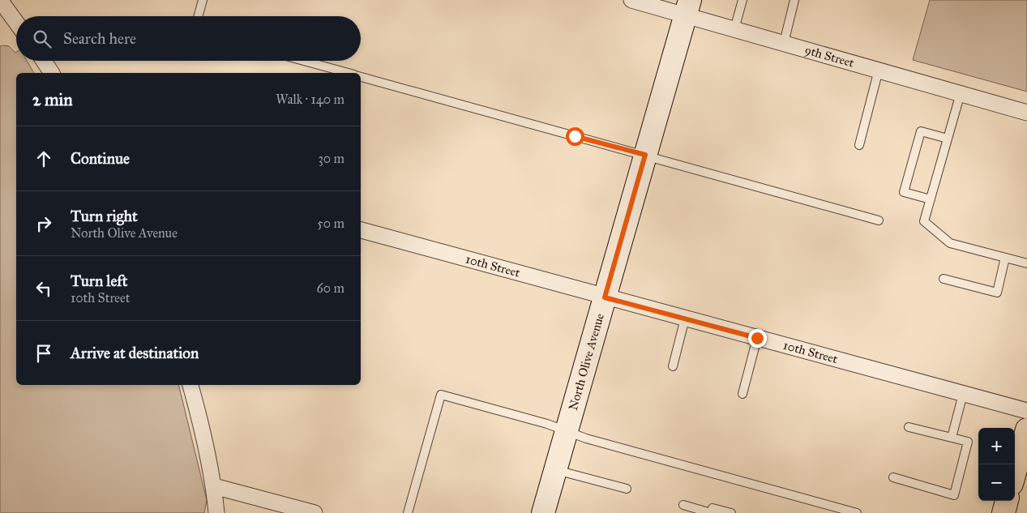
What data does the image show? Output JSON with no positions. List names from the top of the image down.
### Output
{
  "streets": {
    "street": ["9th Street", "10th Street", "North Olive Avenue"]
  },
  "crossings": [
    ["9th Street", "North Olive Avenue"],
    ["10th Street", "North Olive Avenue"]
  ],
  "page": {
    "search": "Search here",
    "heading": ["2 min", "Walk · 140 m"],
    "list": [
      ["Continue", "30 m"],
      ["Turn right", "North Olive Avenue", "50 m"],
      ["Turn left", "10th Street", "60 m"],
      "Arrive at destination"
    ],
    "map_buttons": ["+", "−"]
  }
}
